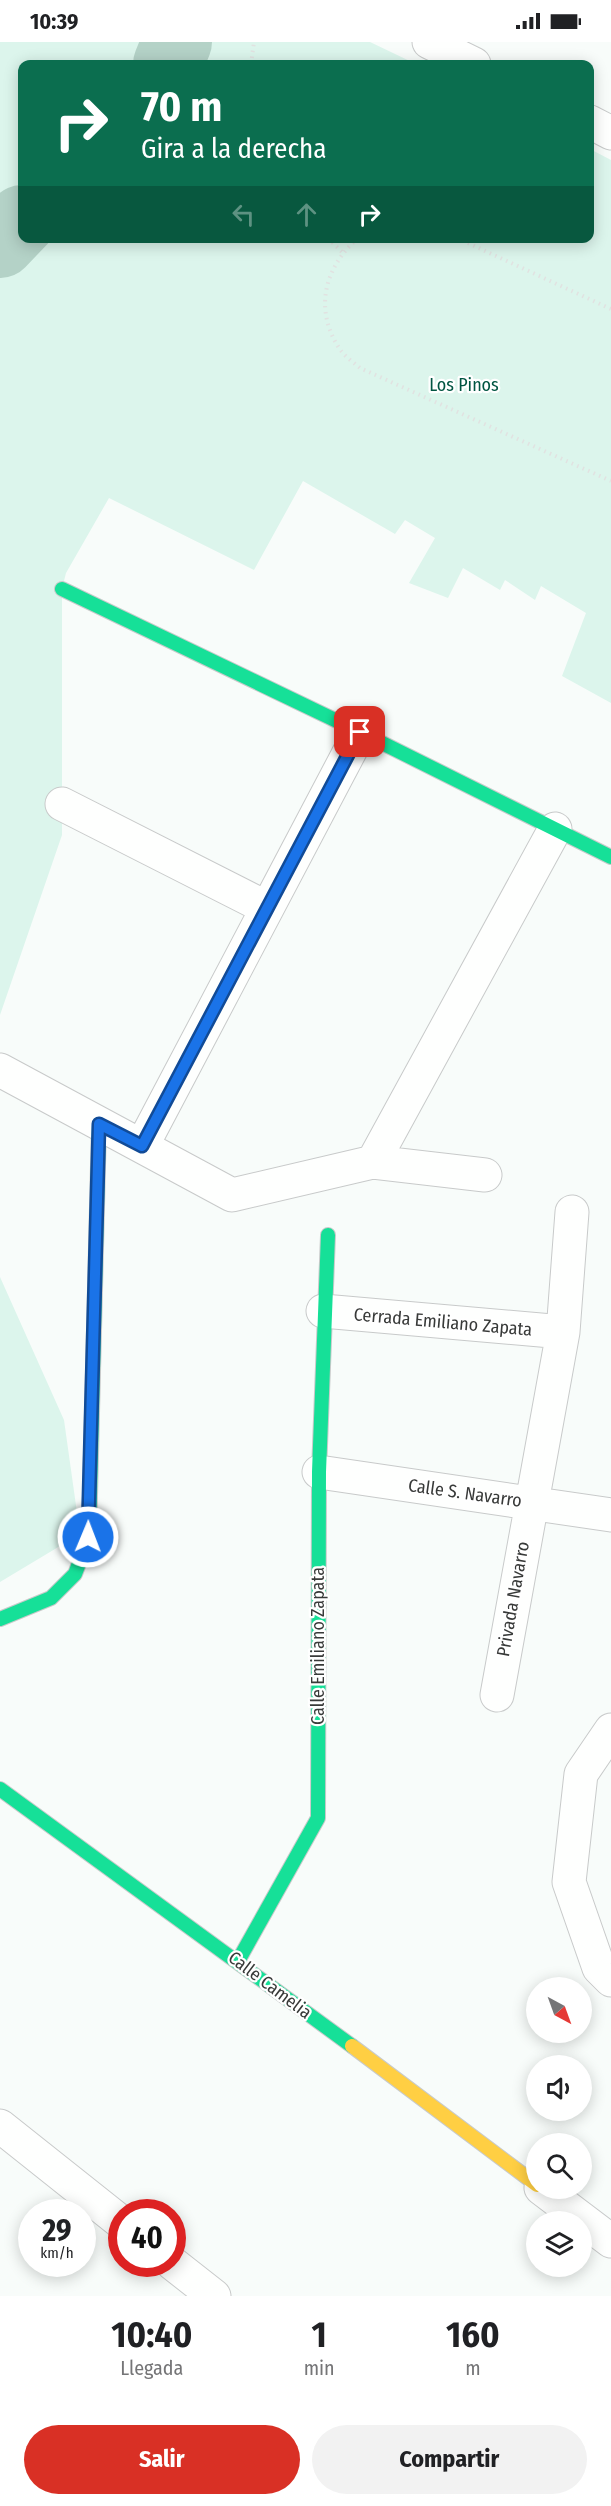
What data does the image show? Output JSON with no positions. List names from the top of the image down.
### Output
{
  "streets": {
    "street": [
      "Cerrada Emiliano Zapata",
      "Calle S. Navarro",
      "Privada Navarro",
      "Calle Emiliano Zapata",
      "Calle Camelia"
    ]
  },
  "crossings": [
    ["Cerrada Emiliano Zapata", "Calle Emiliano Zapata"],
    ["Calle S. Navarro", "Privada Navarro"],
    ["Calle S. Navarro", "Calle Emiliano Zapata"],
    ["Calle Emiliano Zapata", "Calle Camelia"]
  ],
  "parks": ["Los Pinos"],
  "north": "bottom right",
  "page": {
    "status": "10:39",
    "turn": ["70 m", "Gira a la derecha"],
    "speed": "29 km/h",
    "limit": "40",
    "eta": [
      "10:40",
      "Llegada",
      "1",
      "min",
      "160",
      "m"
    ],
    "buttons": ["Salir", "Compartir"]
  }
}
